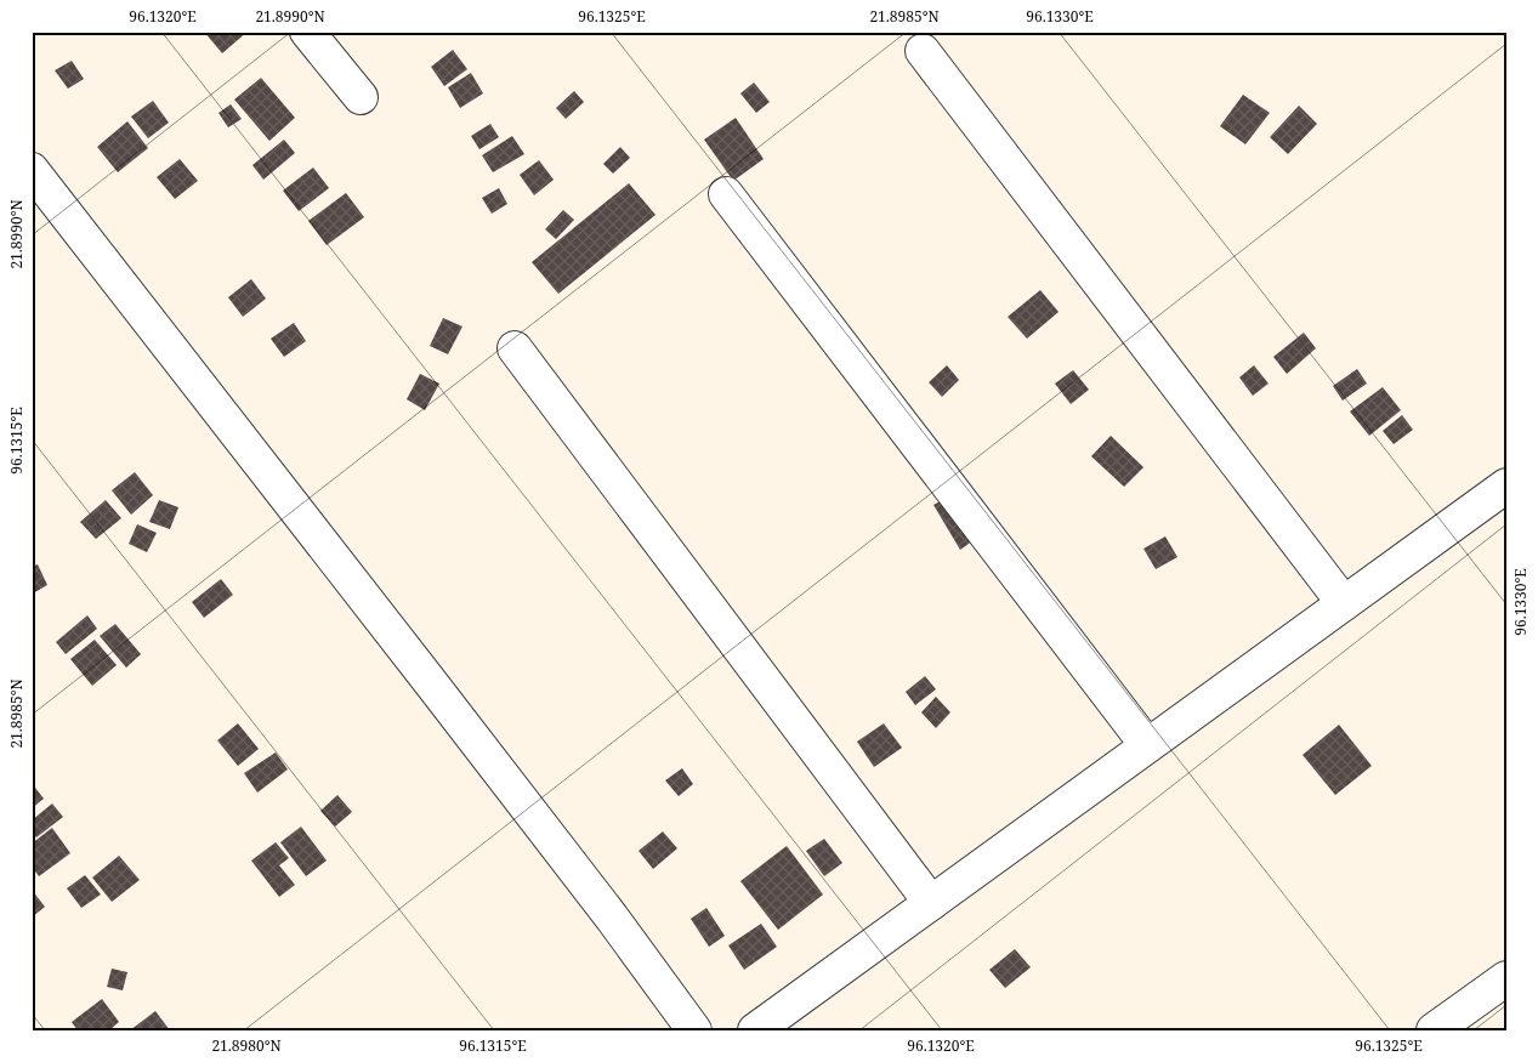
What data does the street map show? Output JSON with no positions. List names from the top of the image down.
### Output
{
  "coordinates": [
    "96.1320°E",
    "21.8990°N",
    "96.1325°E",
    "21.8985°N",
    "96.1330°E",
    "96.1315°E",
    "21.8980°N"
  ]
}
